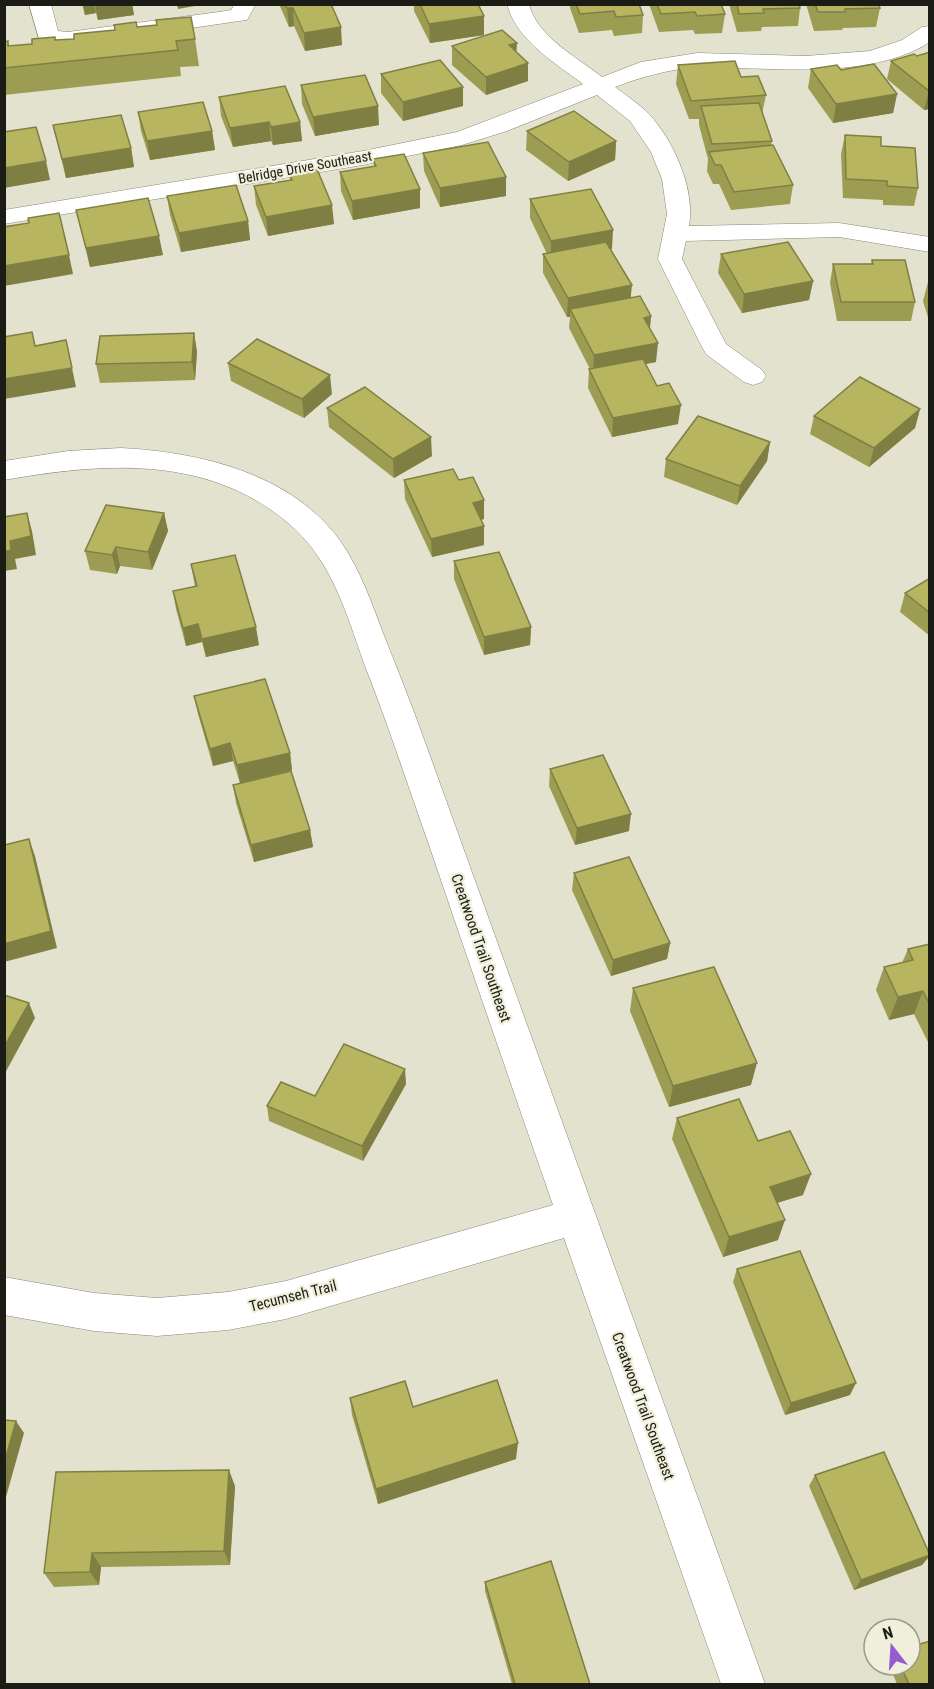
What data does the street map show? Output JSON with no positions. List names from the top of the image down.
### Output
{
  "streets": {
    "street": ["Belridge Drive Southeast", "Creatwood Trail Southeast", "Tecumseh Trail"]
  },
  "crossings": [
    ["Creatwood Trail Southeast", "Tecumseh Trail"]
  ],
  "north": "top"
}
